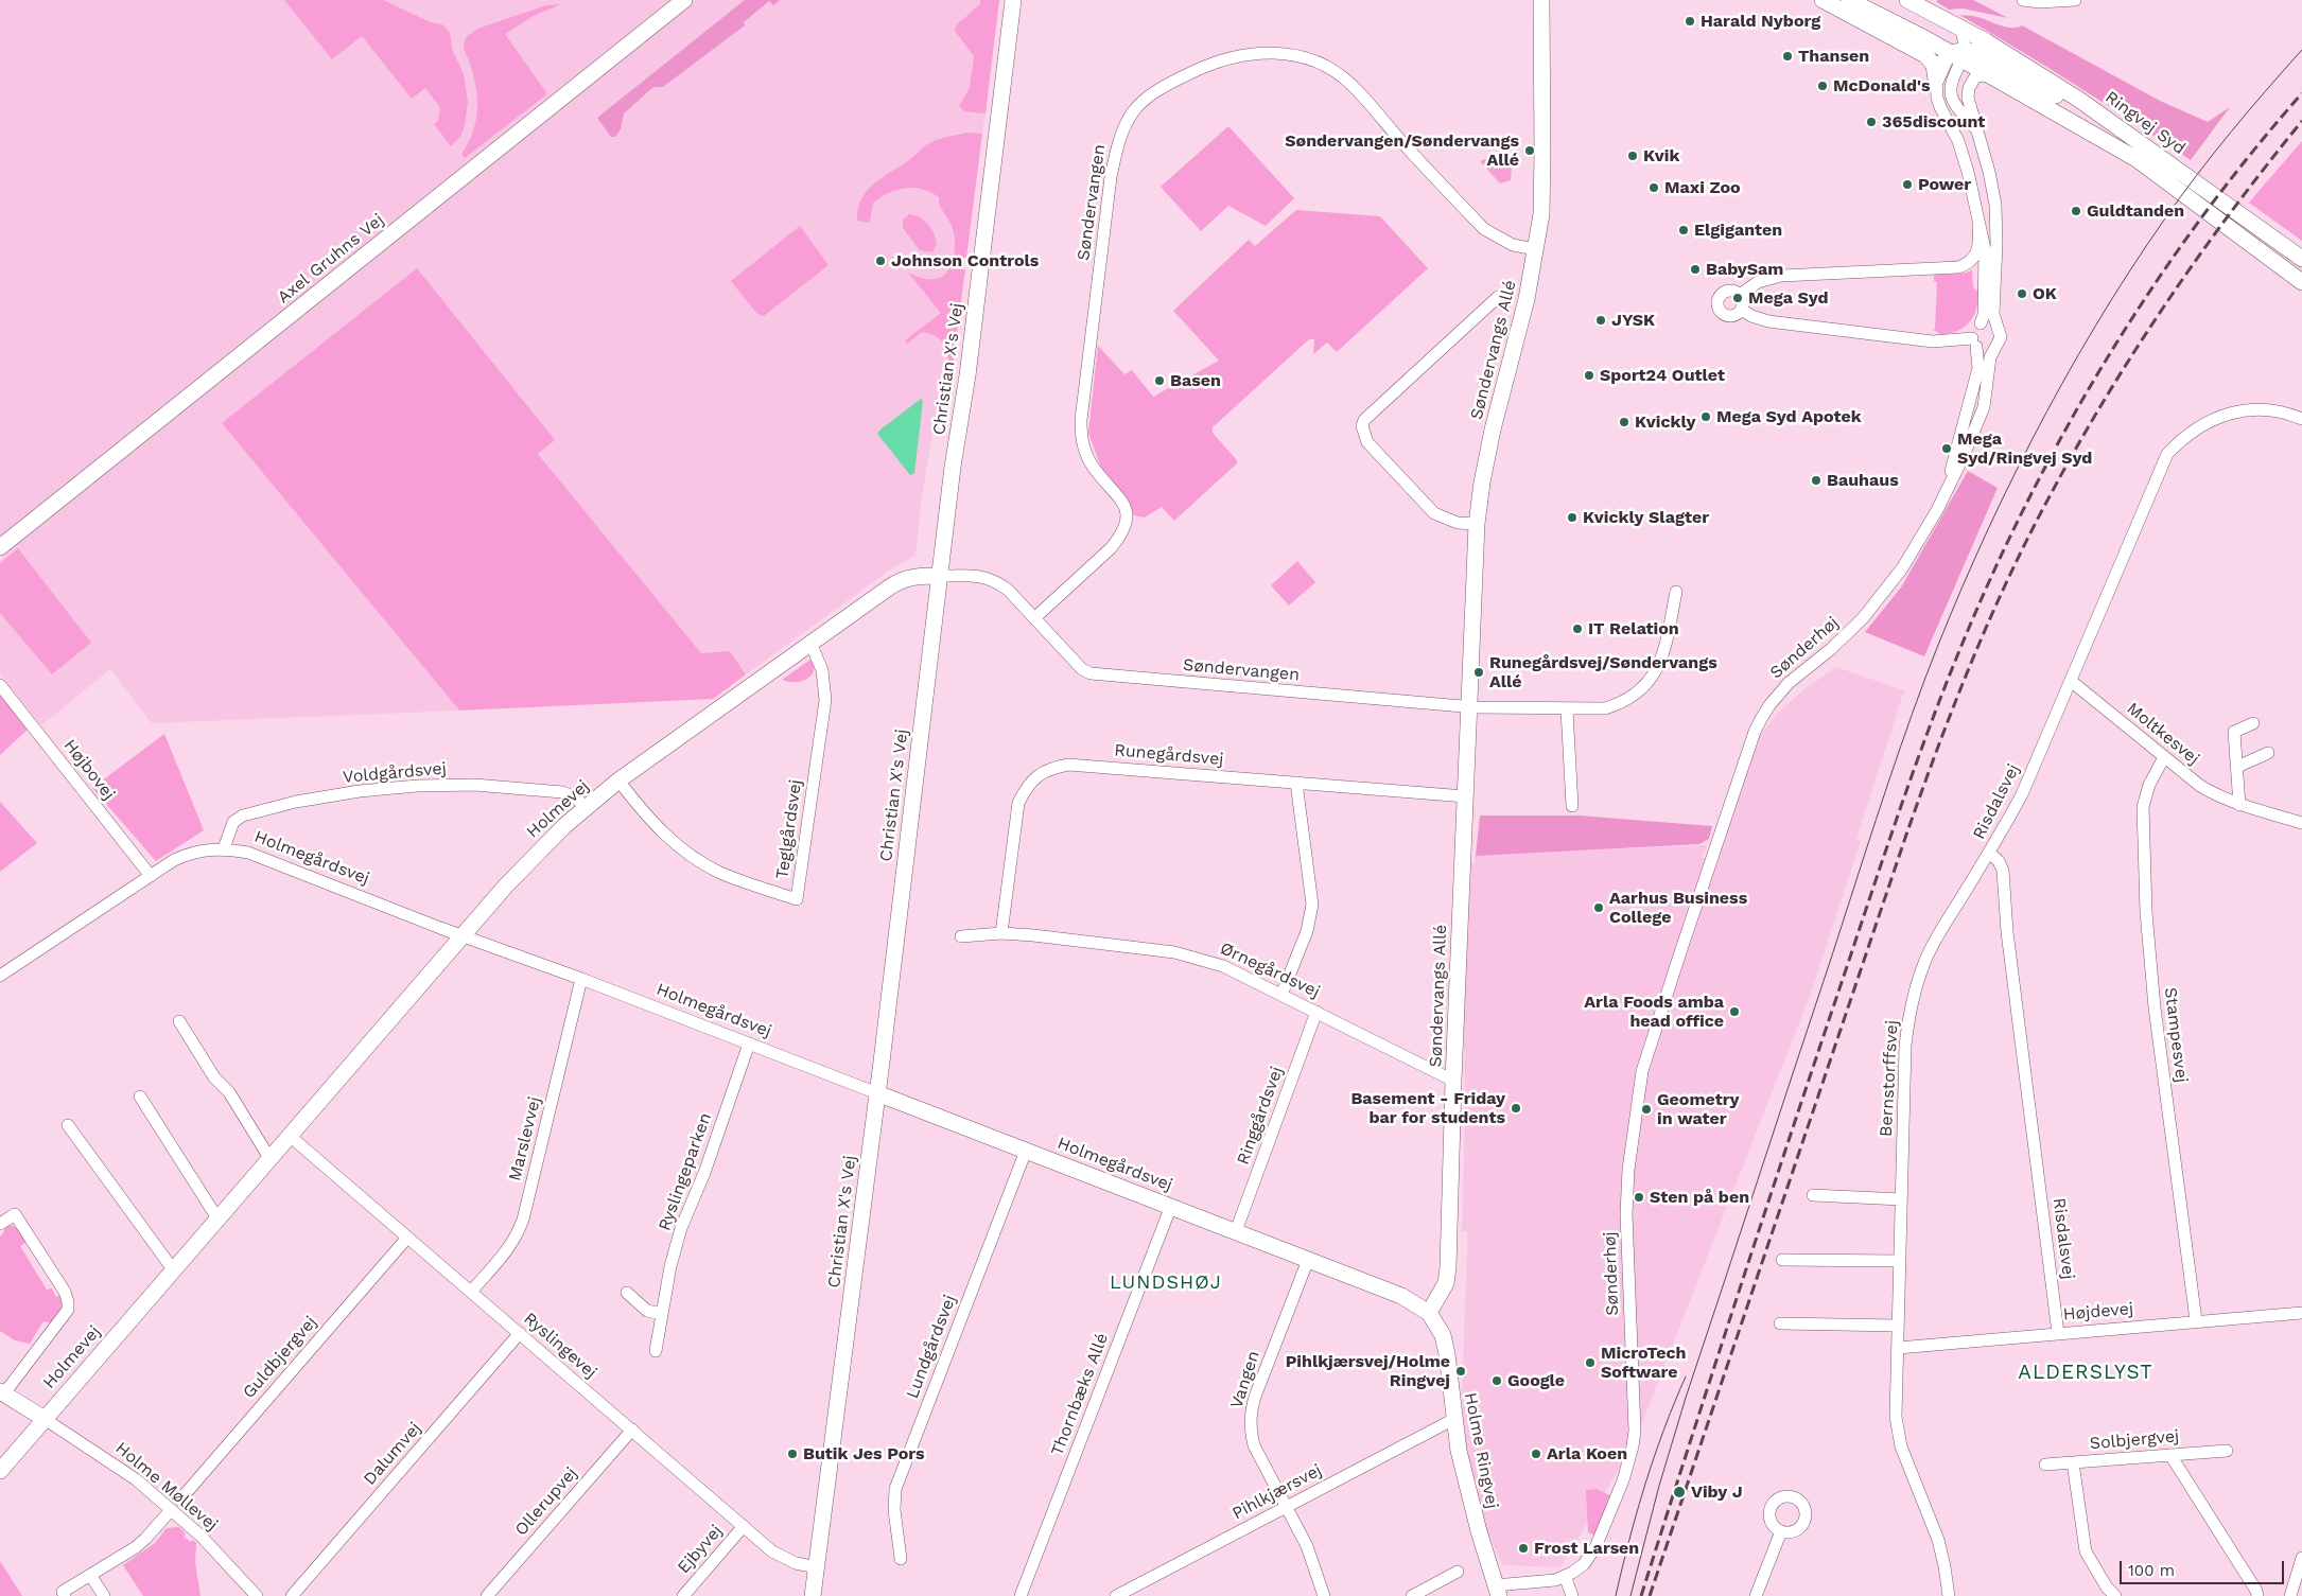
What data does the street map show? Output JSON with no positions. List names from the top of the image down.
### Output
{
  "streets": {
    "street": [
      "Ringvej Syd",
      "Søndervangen",
      "Axel Gruhns Vej",
      "Søndervangs Allé",
      "Christian X's Vej",
      "Sønderhøj",
      "Moltkesvej",
      "Runegårdsvej",
      "Højbovej",
      "Voldgårdsvej",
      "Risdalsvej",
      "Holmevej",
      "Teglgårdsvej",
      "Holmegårdsvej",
      "Ørnegårdsvej",
      "Stampesvej",
      "Bernstorffsvej",
      "Ringgårdsvej",
      "Marslevvej",
      "Ryslingeparken",
      "Højdevej",
      "Ryslingevej",
      "Lundgårdsvej",
      "Guldbjergvej",
      "Vangen",
      "Thornbæks Allé",
      "Solbjergvej",
      "Holme Ringvej",
      "Dalumvej",
      "Holme Møllevej",
      "Pihlkjærsvej",
      "Ollerupvej",
      "Ejbyvej"
    ]
  },
  "crossings": [
    ["Søndervangen", "Søndervangs Allé"],
    ["Søndervangen", "Christian X's Vej"],
    ["Søndervangen", "Holmevej"],
    ["Søndervangs Allé", "Runegårdsvej"],
    ["Søndervangs Allé", "Holmegårdsvej"],
    ["Søndervangs Allé", "Ørnegårdsvej"],
    ["Søndervangs Allé", "Holme Ringvej"],
    ["Christian X's Vej", "Holmevej"],
    ["Christian X's Vej", "Holmegårdsvej"],
    ["Christian X's Vej", "Ryslingevej"],
    ["Sønderhøj", "Holme Ringvej"],
    ["Moltkesvej", "Risdalsvej"],
    ["Moltkesvej", "Stampesvej"],
    ["Runegårdsvej", "Ørnegårdsvej"],
    ["Højbovej", "Holmegårdsvej"],
    ["Voldgårdsvej", "Holmevej"],
    ["Voldgårdsvej", "Holmegårdsvej"],
    ["Risdalsvej", "Bernstorffsvej"],
    ["Risdalsvej", "Højdevej"],
    ["Holmevej", "Teglgårdsvej"],
    ["Holmevej", "Holmegårdsvej"],
    ["Holmevej", "Ryslingevej"],
    ["Holmevej", "Holme Møllevej"],
    ["Holmegårdsvej", "Ringgårdsvej"],
    ["Holmegårdsvej", "Marslevvej"],
    ["Holmegårdsvej", "Ryslingeparken"],
    ["Holmegårdsvej", "Lundgårdsvej"],
    ["Holmegårdsvej", "Vangen"],
    ["Holmegårdsvej", "Thornbæks Allé"],
    ["Holmegårdsvej", "Holme Ringvej"],
    ["Ørnegårdsvej", "Ringgårdsvej"],
    ["Stampesvej", "Højdevej"],
    ["Bernstorffsvej", "Højdevej"],
    ["Marslevvej", "Ryslingevej"],
    ["Ryslingevej", "Guldbjergvej"],
    ["Ryslingevej", "Dalumvej"],
    ["Ryslingevej", "Ollerupvej"],
    ["Ryslingevej", "Ejbyvej"],
    ["Vangen", "Pihlkjærsvej"],
    ["Holme Ringvej", "Pihlkjærsvej"]
  ],
  "districts": ["LUNDSHØJ", "ALDERSLYST"],
  "places": [
    "Harald Nyborg",
    "Thansen",
    "McDonald's",
    "365discount",
    "Søndervangen/Søndervangs Allé",
    "Kvik",
    "Power",
    "Maxi Zoo",
    "Guldtanden",
    "Elgiganten",
    "Johnson Controls",
    "BabySam",
    "OK",
    "Mega Syd",
    "JYSK",
    "Sport24 Outlet",
    "Basen",
    "Mega Syd Apotek",
    "Kvickly",
    "Mega Syd/Ringvej Syd",
    "Bauhaus",
    "Kvickly Slagter",
    "IT Relation",
    "Runegårdsvej/Søndervangs Allé",
    "Aarhus Business College",
    "Arla Foods amba head office",
    "Basement - Friday bar for students",
    "Geometry in water",
    "Sten på ben",
    "MicroTech Software",
    "Pihlkjærsvej/Holme Ringvej",
    "Google",
    "Butik Jes Pors",
    "Arla Koen",
    "Viby J",
    "Frost Larsen"
  ],
  "scale_bar": "100 m"
}
